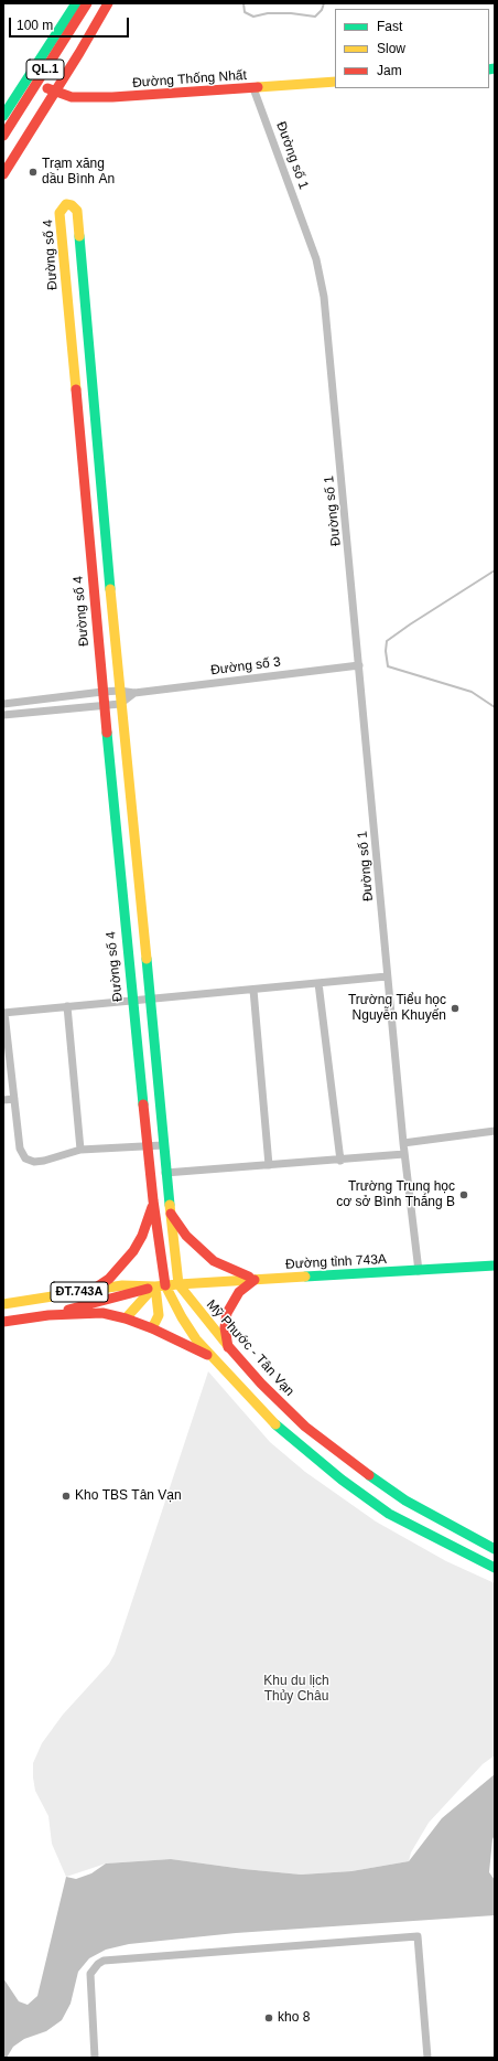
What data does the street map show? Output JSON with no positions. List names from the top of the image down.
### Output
{
  "streets": {
    "main road": [
      "QL.1",
      "Đường Thống Nhất",
      "Đường số 4",
      "Đường tỉnh 743A",
      "ĐT.743A",
      "Mỹ Phước - Tân Vạn"
    ],
    "street": ["Đường số 1", "Đường số 3"]
  },
  "crossings": [
    ["QL.1", "Đường Thống Nhất"],
    ["Đường Thống Nhất", "Đường số 1"],
    ["Đường số 1", "Đường số 3"],
    ["Đường số 1", "Đường tỉnh 743A"],
    ["Đường số 4", "Đường số 3"],
    ["Đường số 4", "Đường tỉnh 743A"],
    ["Đường số 4", "ĐT.743A"],
    ["Đường số 4", "Mỹ Phước - Tân Vạn"],
    ["Đường tỉnh 743A", "Mỹ Phước - Tân Vạn"]
  ],
  "parks": ["Khu du lịch Thủy Châu"],
  "places": [
    "Trạm xăng dầu Bình An",
    "Trường Tiểu học Nguyễn Khuyến",
    "Trường Trung học cơ sở Bình Thắng B",
    "Kho TBS Tân Vạn",
    "kho 8"
  ],
  "legend": ["Fast", "Slow", "Jam"],
  "scale_bar": "100 m"
}
